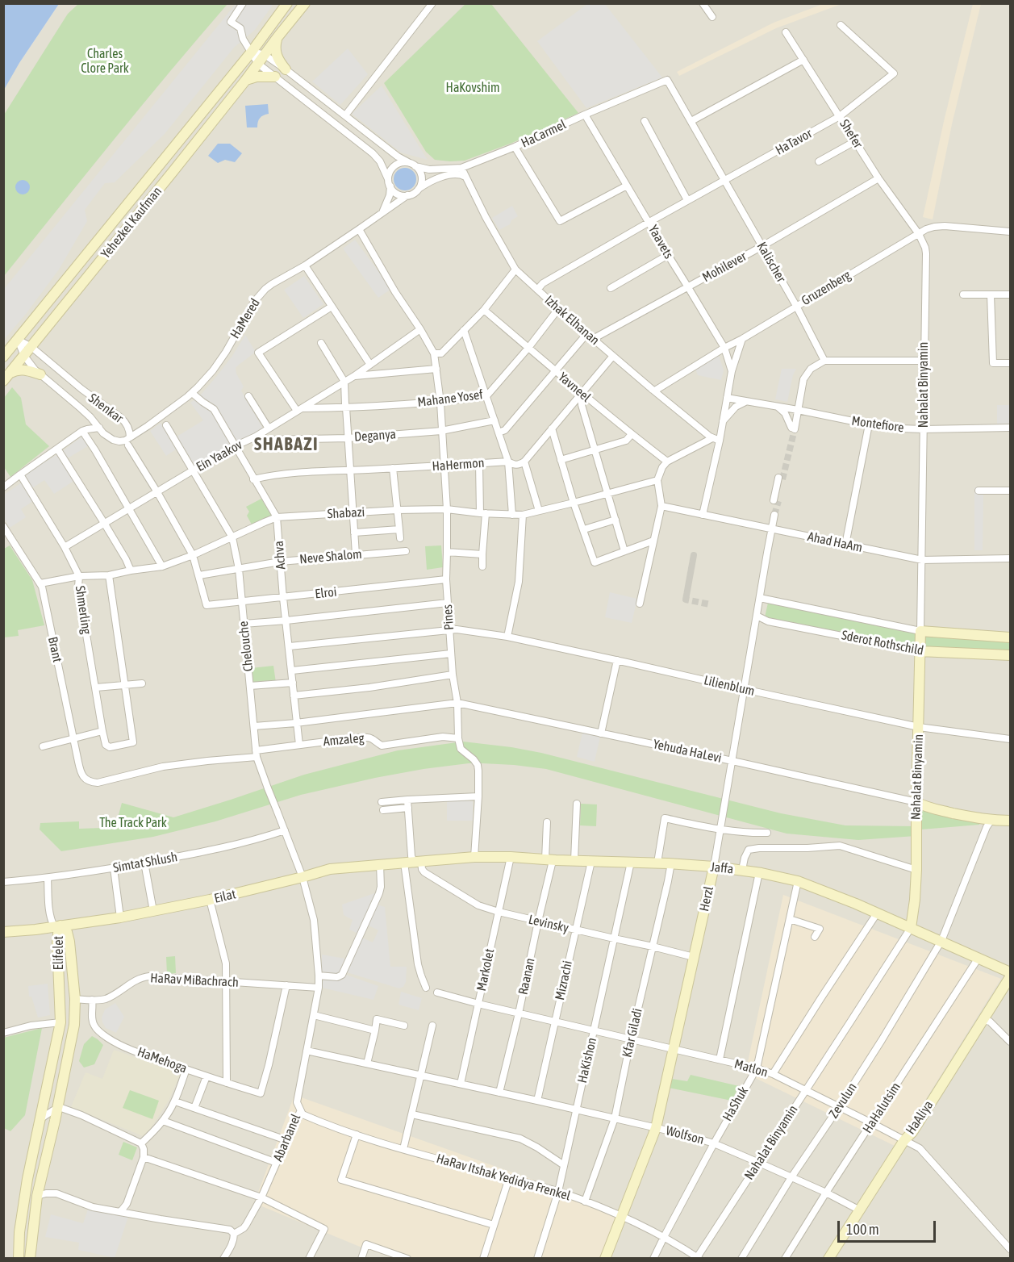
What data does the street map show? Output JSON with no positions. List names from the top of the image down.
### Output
{
  "streets": {
    "street": [
      "HaCarmel",
      "Shefer",
      "HaTavor",
      "Yehezkel Kaufman",
      "Yaavets",
      "Kalischer",
      "Mohilever",
      "Gruzenberg",
      "HaMered",
      "Izhak Elhanan",
      "Nahalat Binyamin",
      "Yavneel",
      "Mahane Yosef",
      "Shenkar",
      "Montefiore",
      "Deganya",
      "Ein Yaakov",
      "HaHermon",
      "Shabazi",
      "Ahad HaAm",
      "Achva",
      "Neve Shalom",
      "Elroi",
      "Shmerling",
      "Pines",
      "Sderot Rothschild",
      "Chelouche",
      "Brant",
      "Lilienblum",
      "Amzaleg",
      "Yehuda HaLevi",
      "Simtat Shlush",
      "Jaffa",
      "Eilat",
      "Herzl",
      "Levinsky",
      "Elifelet",
      "Markolet",
      "Raanan",
      "HaRav MiBachrach",
      "Mizrachi",
      "Kfar Giladi",
      "HaMehoga",
      "HaKishon",
      "Matlon",
      "Zevulun",
      "HaShuk",
      "HaHalutsim",
      "HaAliya",
      "Wolfson",
      "Abarbanel",
      "HaRav Itshak Yedidya Frenkel"
    ]
  },
  "crossings": [
    ["HaCarmel", "Yaavets"],
    ["HaCarmel", "Kalischer"],
    ["HaCarmel", "HaMered"],
    ["HaCarmel", "Izhak Elhanan"],
    ["Shefer", "HaTavor"],
    ["Shefer", "Mohilever"],
    ["Shefer", "Gruzenberg"],
    ["Shefer", "Nahalat Binyamin"],
    ["HaTavor", "Yaavets"],
    ["HaTavor", "Kalischer"],
    ["HaTavor", "Izhak Elhanan"],
    ["Yehezkel Kaufman", "Shenkar"],
    ["Yaavets", "Mohilever"],
    ["Yaavets", "Gruzenberg"],
    ["Kalischer", "Mohilever"],
    ["Kalischer", "Gruzenberg"],
    ["Mohilever", "Izhak Elhanan"],
    ["Gruzenberg", "Izhak Elhanan"],
    ["Gruzenberg", "Nahalat Binyamin"],
    ["HaMered", "Shenkar"],
    ["HaMered", "Achva"],
    ["Izhak Elhanan", "Mahane Yosef"],
    ["Nahalat Binyamin", "Montefiore"],
    ["Nahalat Binyamin", "Ahad HaAm"],
    ["Nahalat Binyamin", "Sderot Rothschild"],
    ["Nahalat Binyamin", "Lilienblum"],
    ["Nahalat Binyamin", "Yehuda HaLevi"],
    ["Nahalat Binyamin", "Jaffa"],
    ["Nahalat Binyamin", "Matlon"],
    ["Nahalat Binyamin", "Wolfson"],
    ["Nahalat Binyamin", "HaRav Itshak Yedidya Frenkel"],
    ["Yavneel", "Mahane Yosef"],
    ["Mahane Yosef", "Ein Yaakov"],
    ["Mahane Yosef", "Pines"],
    ["Deganya", "Ein Yaakov"],
    ["Deganya", "Pines"],
    ["Ein Yaakov", "Achva"],
    ["Ein Yaakov", "Shmerling"],
    ["Ein Yaakov", "Chelouche"],
    ["HaHermon", "Achva"],
    ["HaHermon", "Pines"],
    ["Shabazi", "Achva"],
    ["Shabazi", "Shmerling"],
    ["Shabazi", "Pines"],
    ["Shabazi", "Chelouche"],
    ["Shabazi", "Brant"],
    ["Ahad HaAm", "Herzl"],
    ["Achva", "Neve Shalom"],
    ["Achva", "Elroi"],
    ["Achva", "Lilienblum"],
    ["Achva", "Amzaleg"],
    ["Achva", "Yehuda HaLevi"],
    ["Neve Shalom", "Elroi"],
    ["Neve Shalom", "Chelouche"],
    ["Elroi", "Pines"],
    ["Elroi", "Chelouche"],
    ["Pines", "Lilienblum"],
    ["Pines", "Amzaleg"],
    ["Pines", "Yehuda HaLevi"],
    ["Sderot Rothschild", "Herzl"],
    ["Chelouche", "Amzaleg"],
    ["Chelouche", "Yehuda HaLevi"],
    ["Chelouche", "Simtat Shlush"],
    ["Chelouche", "Eilat"],
    ["Chelouche", "Abarbanel"],
    ["Brant", "Amzaleg"],
    ["Lilienblum", "Herzl"],
    ["Yehuda HaLevi", "Herzl"],
    ["Yehuda HaLevi", "Zevulun"],
    ["Simtat Shlush", "Elifelet"],
    ["Jaffa", "Eilat"],
    ["Jaffa", "Herzl"],
    ["Jaffa", "Levinsky"],
    ["Jaffa", "Markolet"],
    ["Jaffa", "Raanan"],
    ["Jaffa", "Mizrachi"],
    ["Jaffa", "Kfar Giladi"],
    ["Jaffa", "HaKishon"],
    ["Jaffa", "Zevulun"],
    ["Jaffa", "HaShuk"],
    ["Jaffa", "HaHalutsim"],
    ["Eilat", "Levinsky"],
    ["Eilat", "Elifelet"],
    ["Eilat", "Abarbanel"],
    ["Herzl", "Levinsky"],
    ["Herzl", "Matlon"],
    ["Herzl", "Wolfson"],
    ["Herzl", "HaRav Itshak Yedidya Frenkel"],
    ["Levinsky", "Markolet"],
    ["Levinsky", "Raanan"],
    ["Levinsky", "Mizrachi"],
    ["Levinsky", "Kfar Giladi"],
    ["Levinsky", "HaKishon"],
    ["Elifelet", "HaRav MiBachrach"],
    ["Markolet", "Matlon"],
    ["Markolet", "Wolfson"],
    ["Raanan", "Matlon"],
    ["Raanan", "Wolfson"],
    ["HaRav MiBachrach", "HaMehoga"],
    ["HaRav MiBachrach", "Abarbanel"],
    ["Mizrachi", "Matlon"],
    ["Mizrachi", "Wolfson"],
    ["Kfar Giladi", "Matlon"],
    ["Kfar Giladi", "Wolfson"],
    ["Kfar Giladi", "HaRav Itshak Yedidya Frenkel"],
    ["HaKishon", "Matlon"],
    ["HaKishon", "Wolfson"],
    ["HaKishon", "HaRav Itshak Yedidya Frenkel"],
    ["Matlon", "Zevulun"],
    ["Matlon", "HaShuk"],
    ["Matlon", "HaHalutsim"],
    ["Matlon", "HaAliya"],
    ["Zevulun", "Wolfson"],
    ["HaShuk", "Wolfson"],
    ["HaShuk", "HaRav Itshak Yedidya Frenkel"],
    ["HaHalutsim", "Wolfson"],
    ["HaAliya", "Wolfson"],
    ["Wolfson", "Abarbanel"],
    ["Abarbanel", "HaRav Itshak Yedidya Frenkel"]
  ],
  "districts": ["SHABAZI"],
  "parks": ["Charles Clore Park", "HaKovshim", "The Track Park"],
  "scale_bar": "100 m"
}
